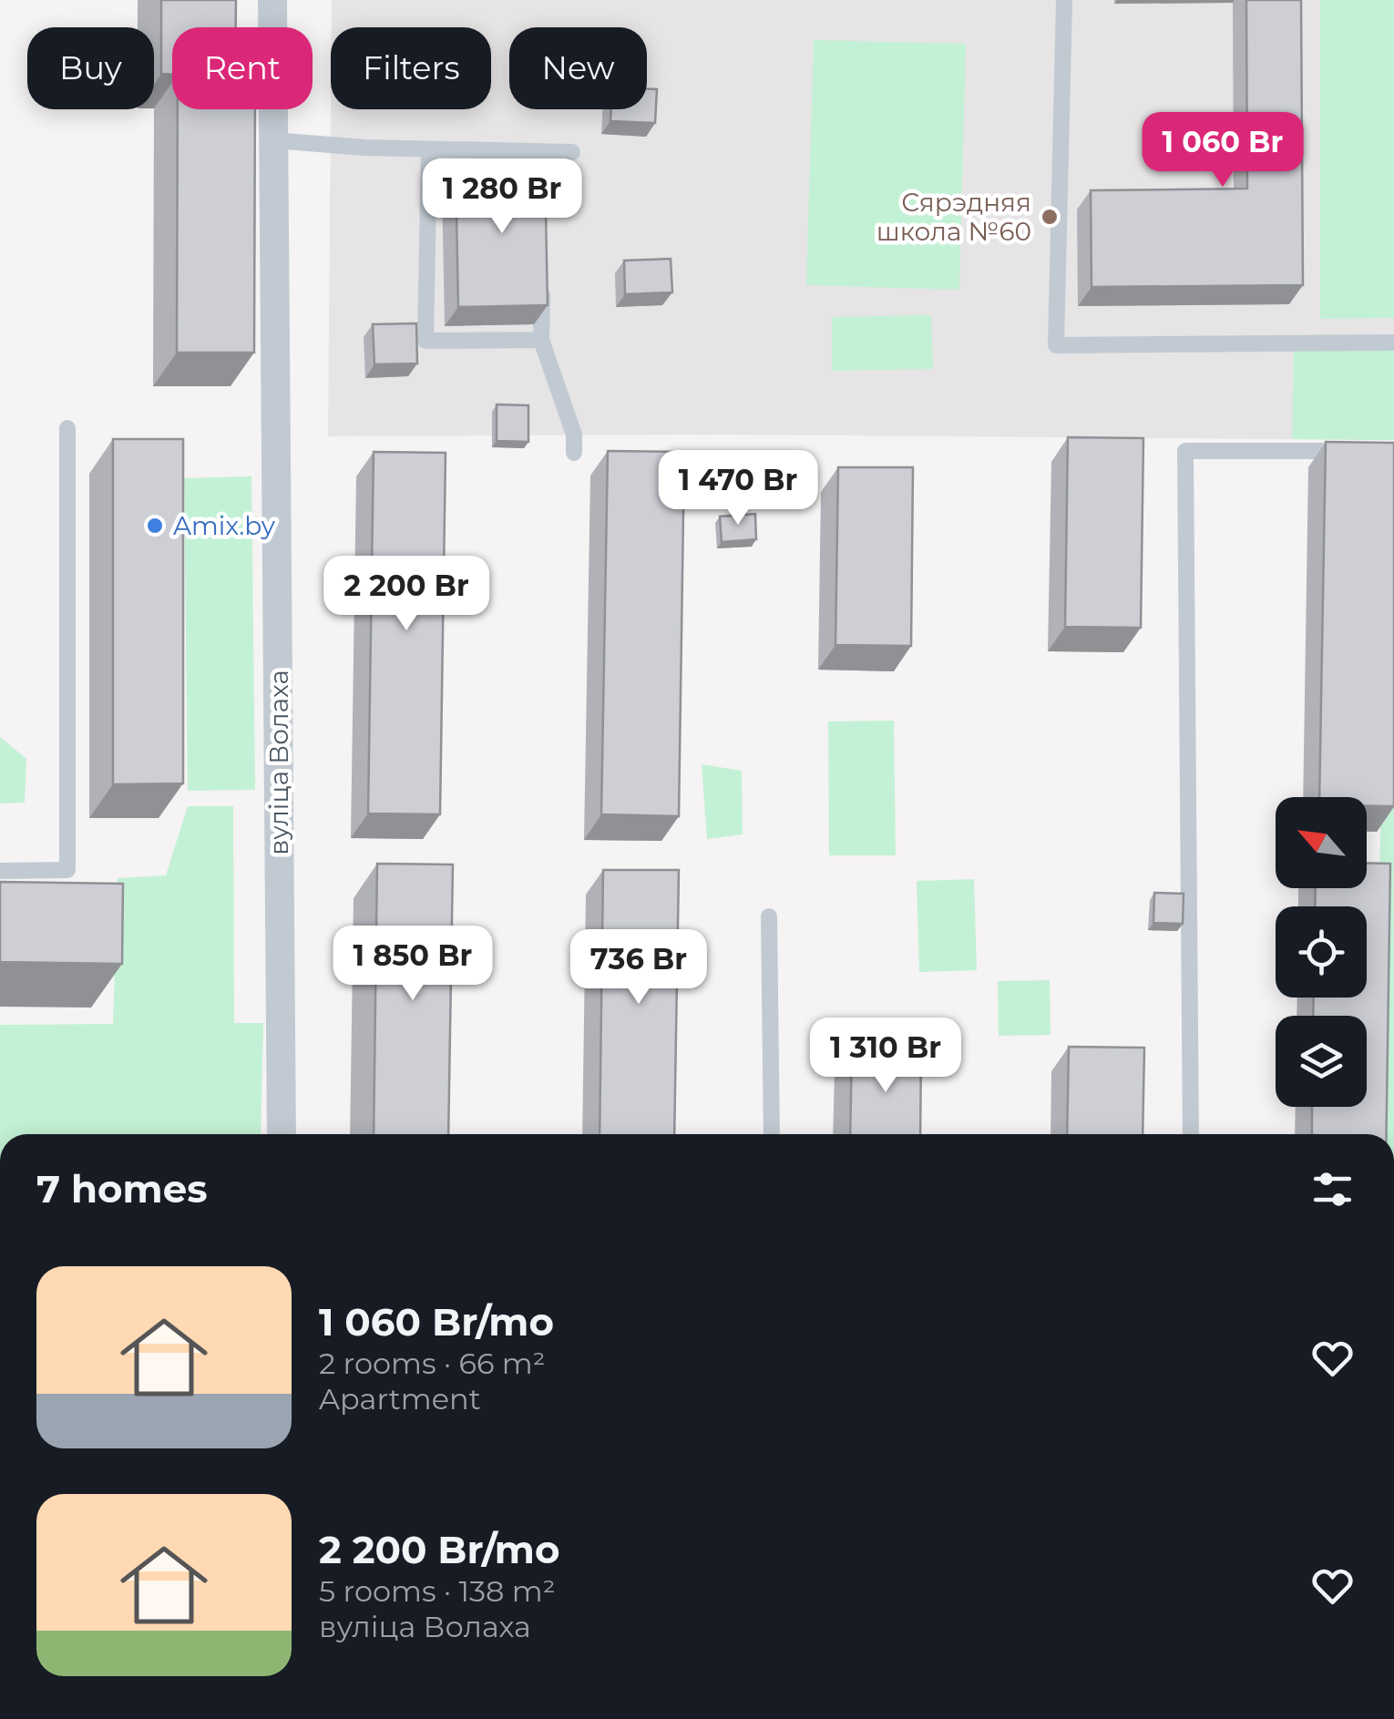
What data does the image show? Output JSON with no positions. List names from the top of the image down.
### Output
{
  "streets": {
    "street": ["вуліца Волаха"]
  },
  "places": ["Сярэдняя школа №60", "Amix.by"],
  "north": "top left",
  "page": {
    "chip": [
      "Buy",
      "Rent",
      "Filters",
      "New"
    ],
    "price": [
      "1 060 Br",
      "1 280 Br",
      "1 470 Br",
      "2 200 Br",
      "1 850 Br",
      "736 Br",
      "1 310 Br"
    ],
    "heading": "7 homes",
    "list": [
      {
        "name": "1 060 Br/mo",
        "note": "2 rooms · 66 m² · Apartment"
      },
      {
        "name": "2 200 Br/mo",
        "note": "5 rooms · 138 m² · вуліца Волаха"
      }
    ]
  }
}
